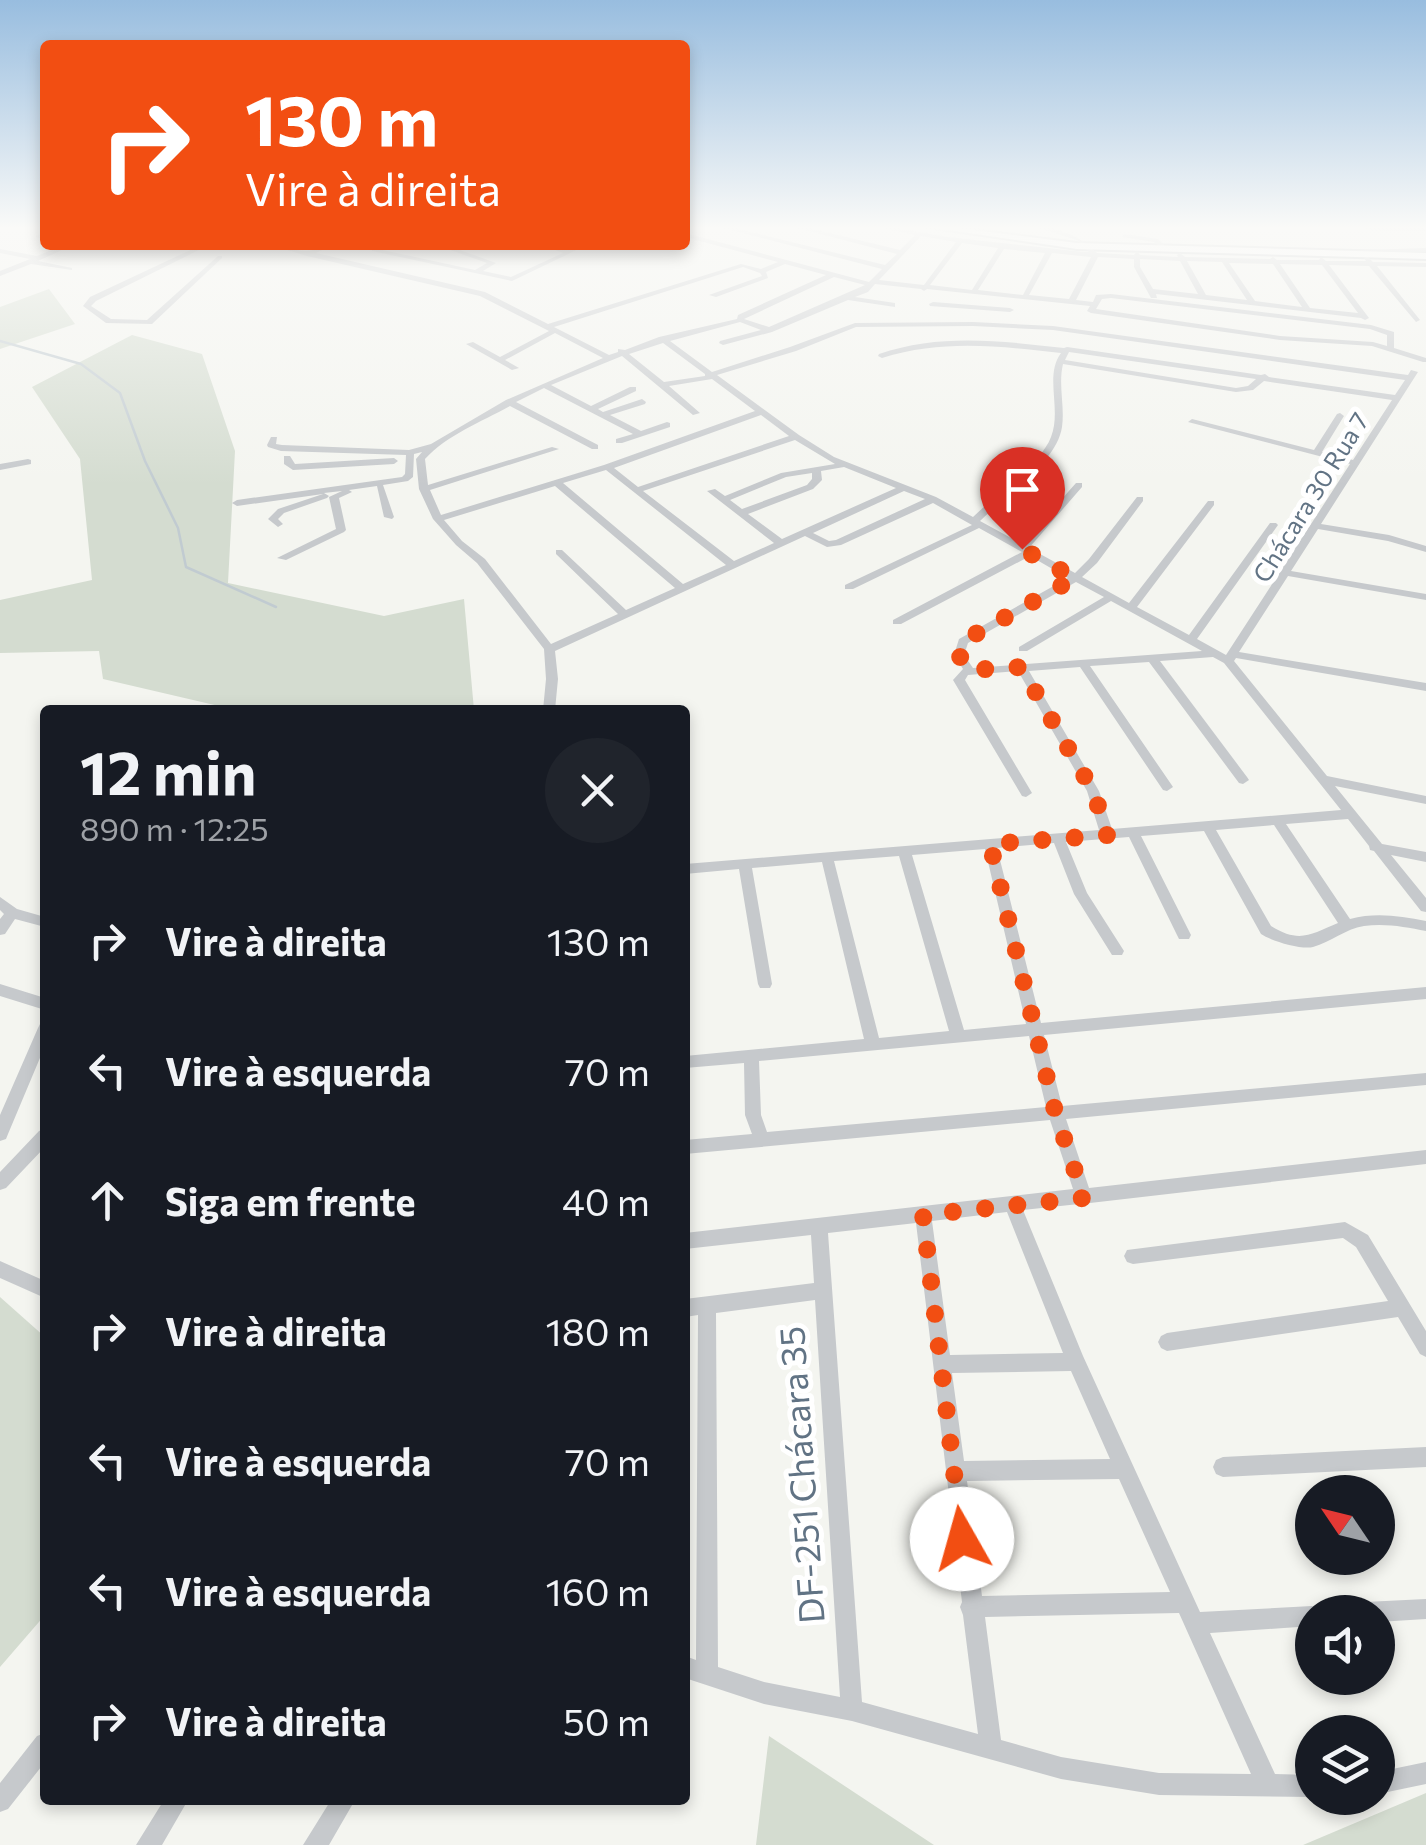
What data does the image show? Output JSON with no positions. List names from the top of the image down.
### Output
{
  "streets": {
    "street": ["Chácara 30 Rua 7", "DF-251 Chácara 35"]
  },
  "north": "top left",
  "page": {
    "turn": ["130 m", "Vire à direita"],
    "heading": ["12 min", "890 m · 12:25"],
    "list": [
      {
        "name": "Vire à direita",
        "value": "130 m"
      },
      {
        "name": "Vire à esquerda",
        "value": "70 m"
      },
      {
        "name": "Siga em frente",
        "value": "40 m"
      },
      {
        "name": "Vire à direita",
        "value": "180 m"
      },
      {
        "name": "Vire à esquerda",
        "value": "70 m"
      },
      {
        "name": "Vire à esquerda",
        "value": "160 m"
      },
      {
        "name": "Vire à direita",
        "value": "50 m"
      }
    ]
  }
}
